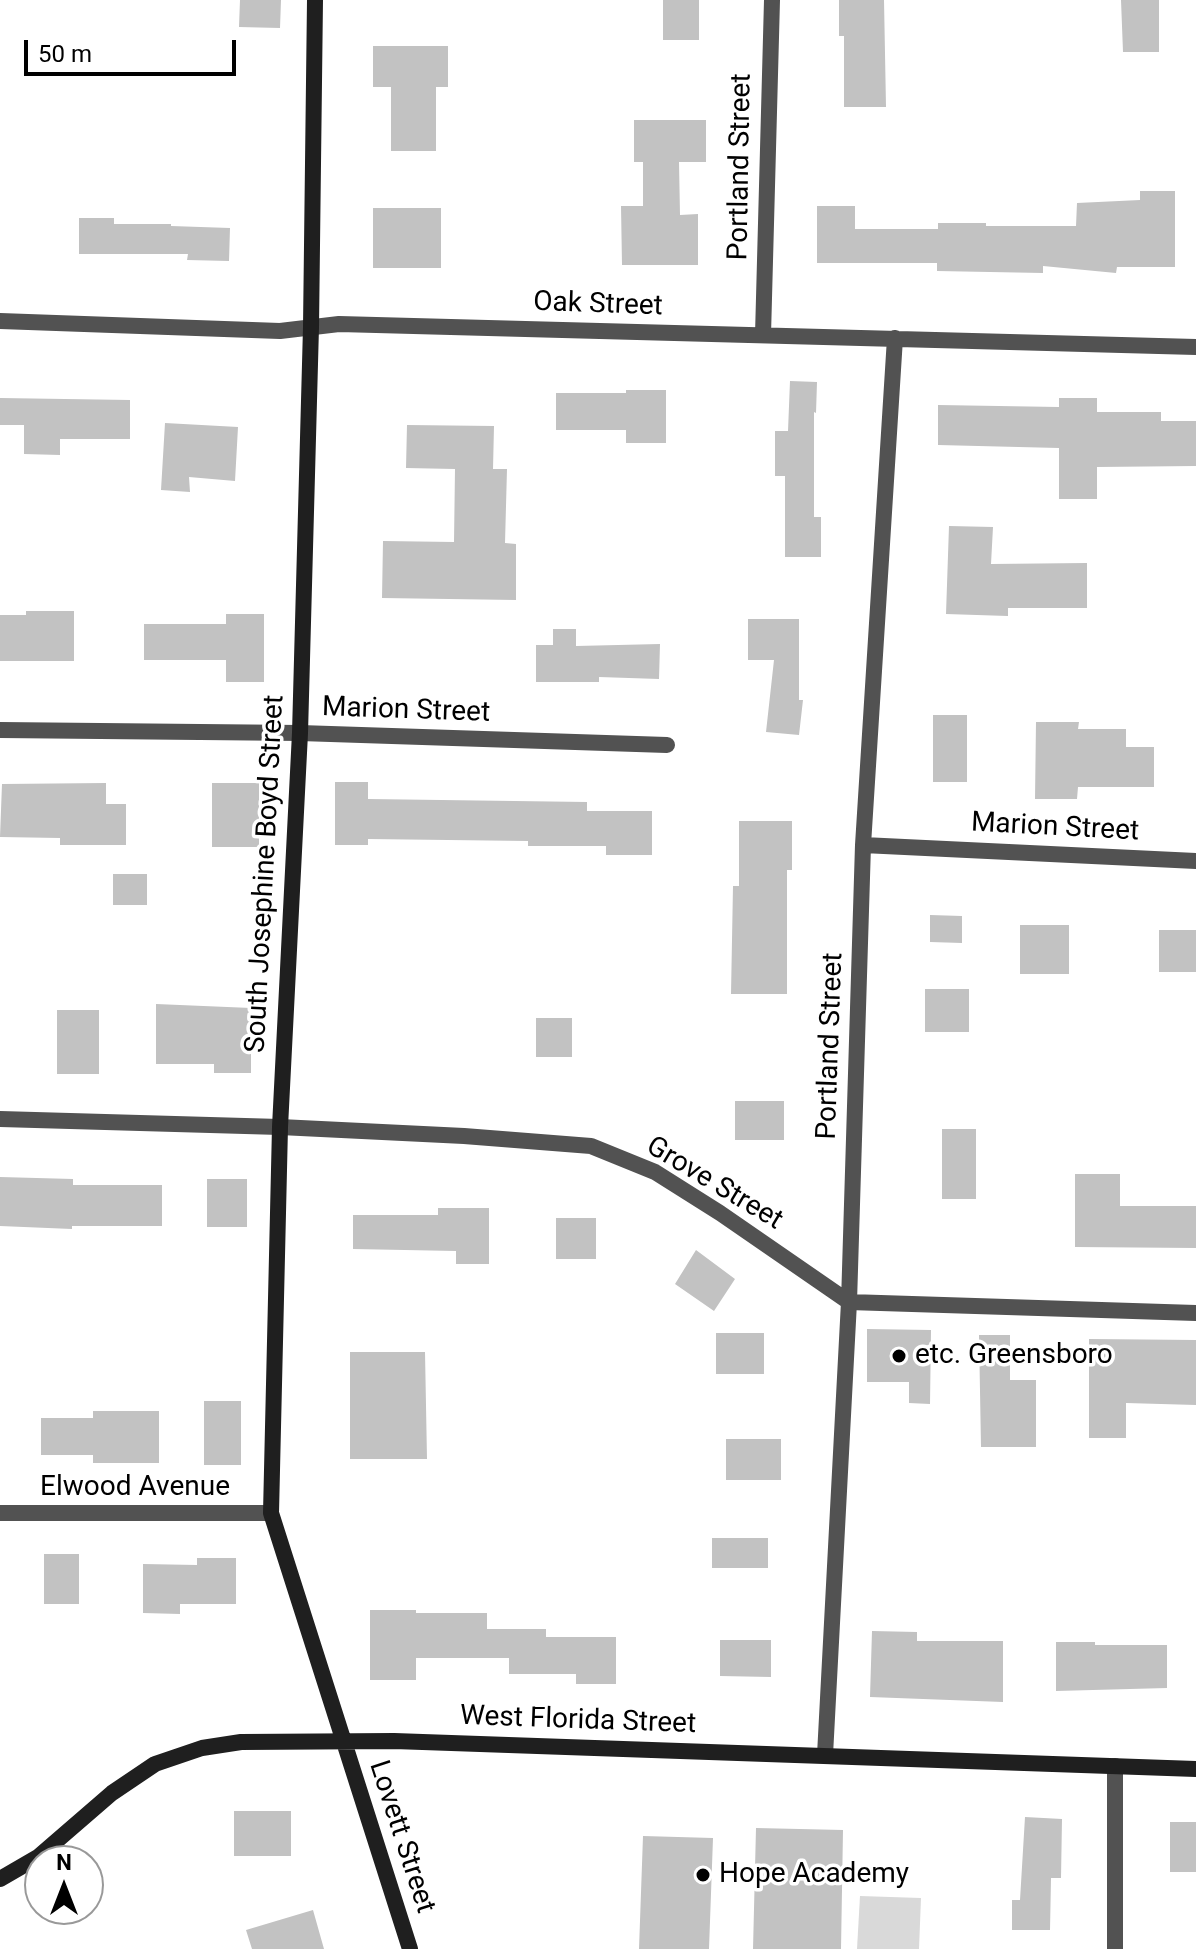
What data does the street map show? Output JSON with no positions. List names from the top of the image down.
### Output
{
  "streets": {
    "main road": ["South Josephine Boyd Street", "West Florida Street", "Lovett Street"],
    "street": [
      "Portland Street",
      "Oak Street",
      "Marion Street",
      "Grove Street",
      "Elwood Avenue"
    ]
  },
  "crossings": [
    ["Portland Street", "Oak Street"],
    ["Portland Street", "Marion Street"],
    ["Portland Street", "Grove Street"],
    ["Portland Street", "West Florida Street"],
    ["Oak Street", "South Josephine Boyd Street"],
    ["Marion Street", "South Josephine Boyd Street"],
    ["South Josephine Boyd Street", "Grove Street"],
    ["South Josephine Boyd Street", "Elwood Avenue"],
    ["South Josephine Boyd Street", "West Florida Street"],
    ["South Josephine Boyd Street", "Lovett Street"],
    ["West Florida Street", "Lovett Street"]
  ],
  "places": ["etc. Greensboro", "Hope Academy"],
  "scale_bar": "50 m",
  "north": "top"
}
